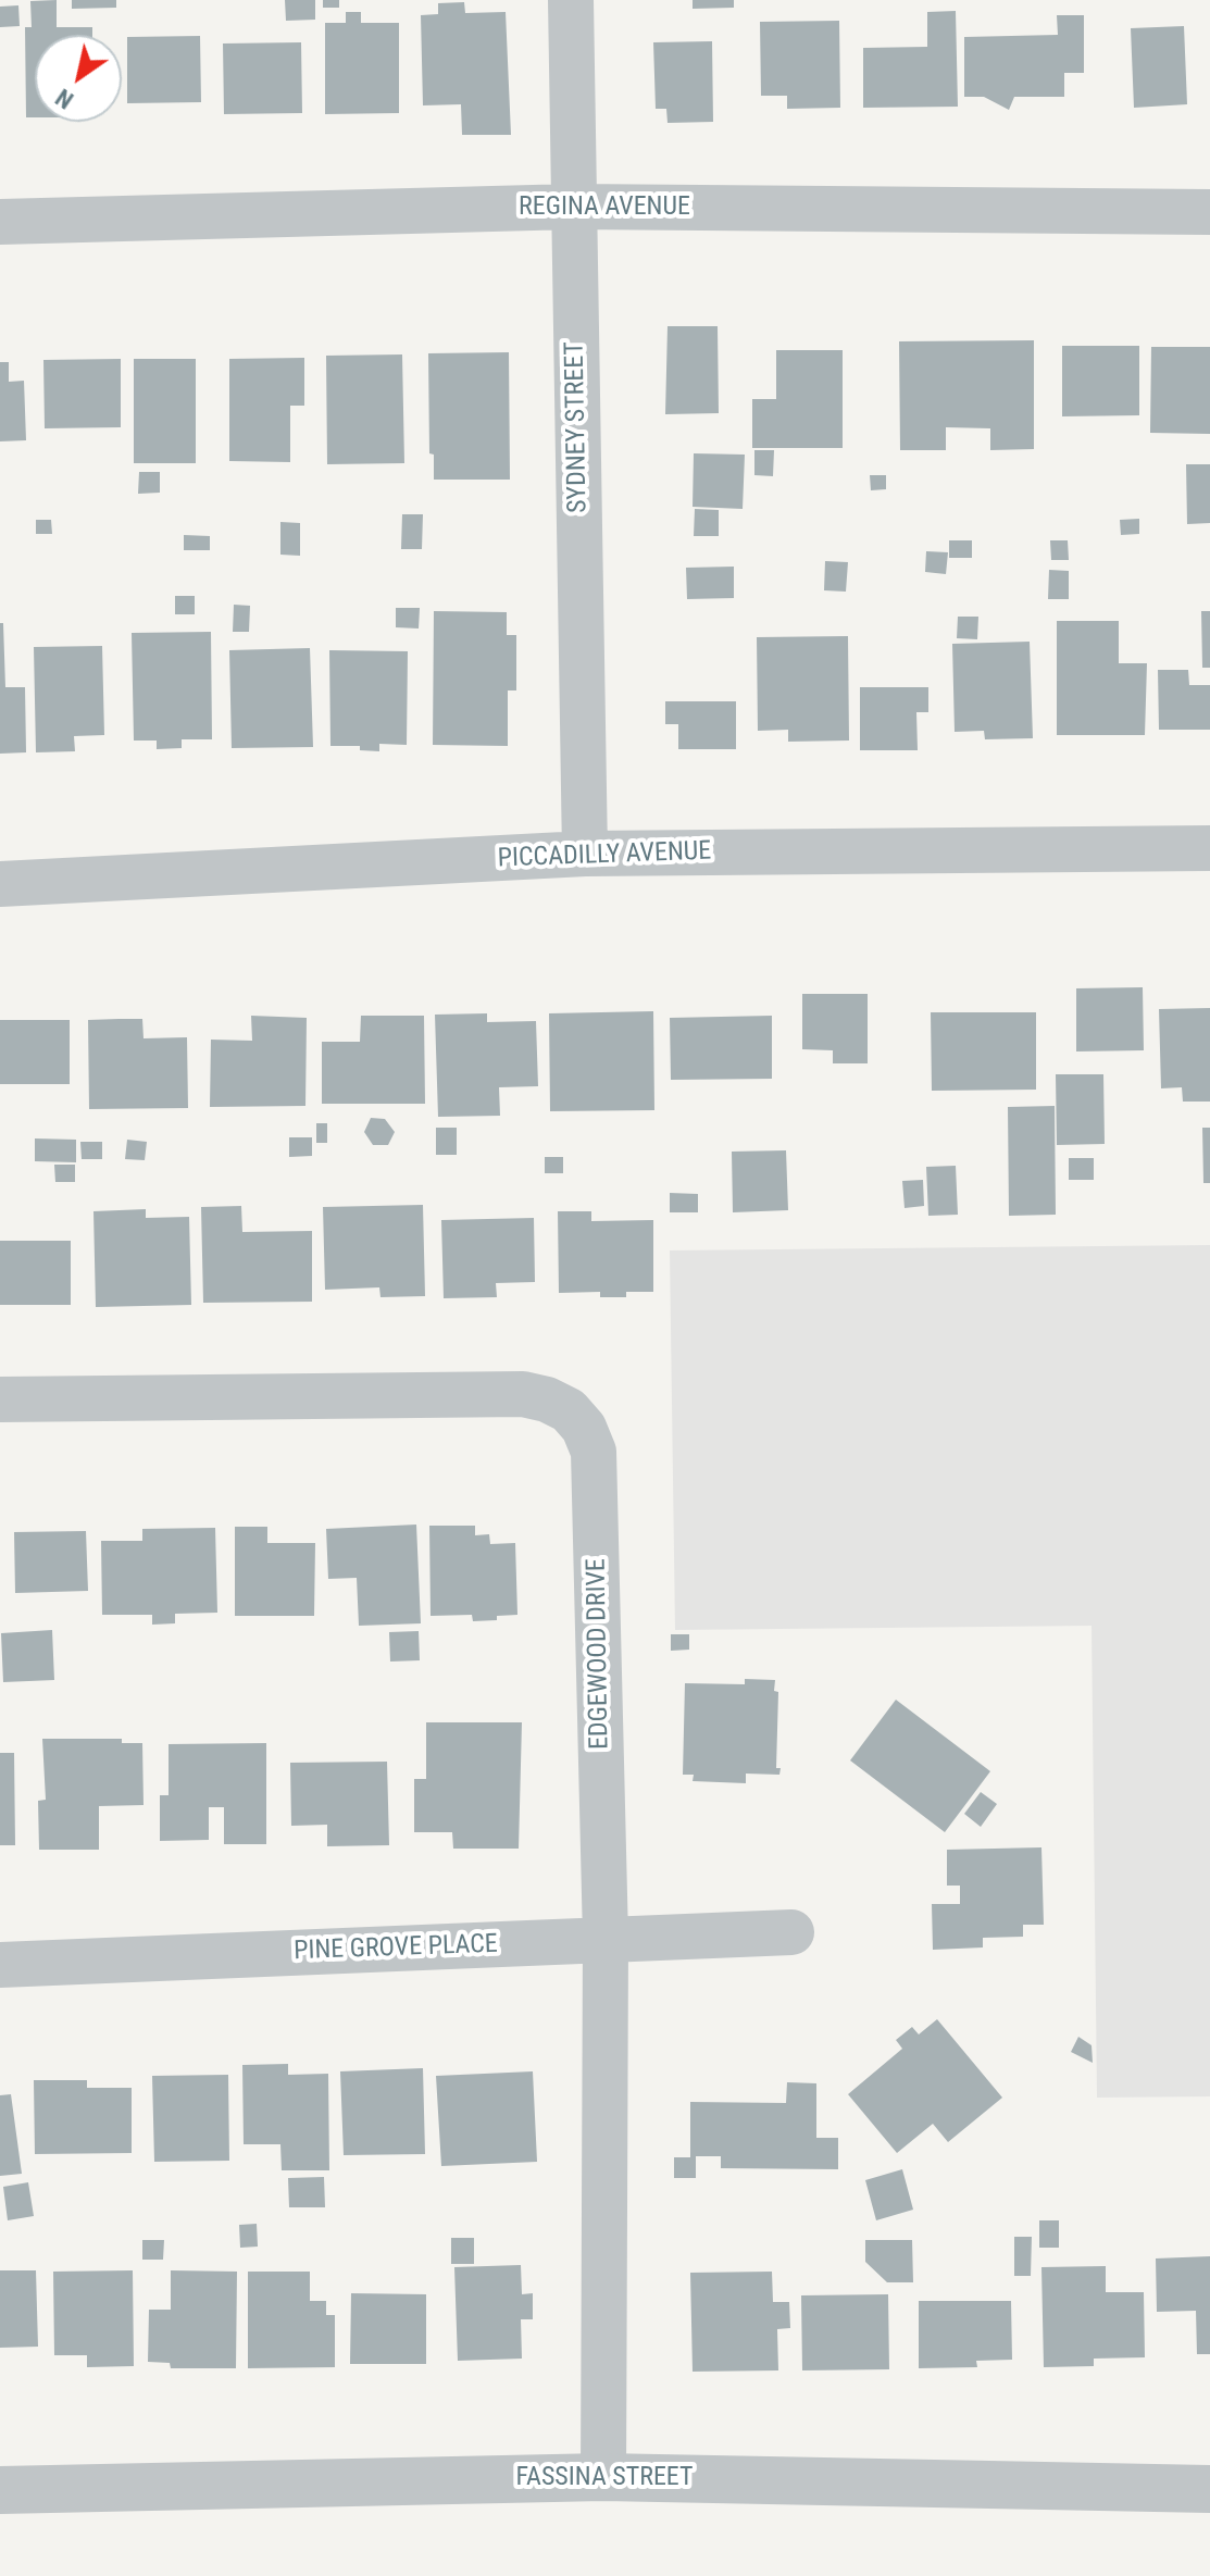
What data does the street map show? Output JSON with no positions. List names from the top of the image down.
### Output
{
  "streets": {
    "street": [
      "REGINA AVENUE",
      "SYDNEY STREET",
      "PICCADILLY AVENUE",
      "EDGEWOOD DRIVE",
      "PINE GROVE PLACE",
      "FASSINA STREET"
    ]
  },
  "crossings": [
    ["REGINA AVENUE", "SYDNEY STREET"],
    ["SYDNEY STREET", "PICCADILLY AVENUE"],
    ["EDGEWOOD DRIVE", "PINE GROVE PLACE"],
    ["EDGEWOOD DRIVE", "FASSINA STREET"]
  ],
  "north": "bottom left"
}
